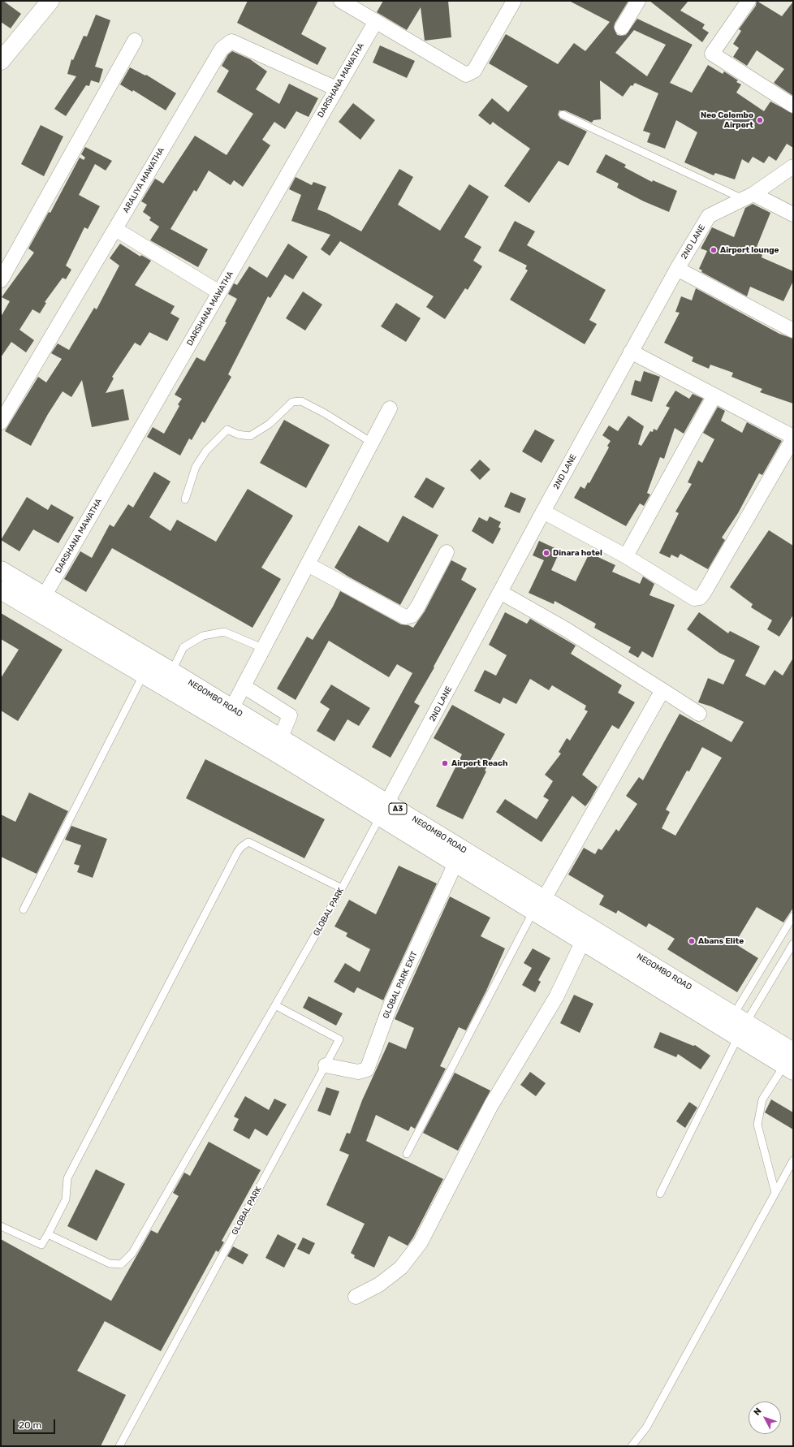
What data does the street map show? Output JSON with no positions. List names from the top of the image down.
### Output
{
  "streets": {
    "main road": ["NEGOMBO ROAD", "A3"],
    "street": [
      "DARSHANA MAWATHA",
      "ARALIYA MAWATHA",
      "2ND LANE",
      "GLOBAL PARK EXIT"
    ],
    "lane": ["GLOBAL PARK"]
  },
  "crossings": [
    ["DARSHANA MAWATHA", "ARALIYA MAWATHA"],
    ["DARSHANA MAWATHA", "NEGOMBO ROAD"],
    ["2ND LANE", "NEGOMBO ROAD"],
    ["2ND LANE", "GLOBAL PARK"],
    ["NEGOMBO ROAD", "GLOBAL PARK"],
    ["NEGOMBO ROAD", "GLOBAL PARK EXIT"],
    ["GLOBAL PARK", "GLOBAL PARK EXIT"]
  ],
  "places": [
    "Neo Colombo Airport",
    "Airport lounge",
    "Dinara hotel",
    "Airport Reach",
    "Abans Elite"
  ],
  "scale_bar": "20 m",
  "north": "top left"
}
